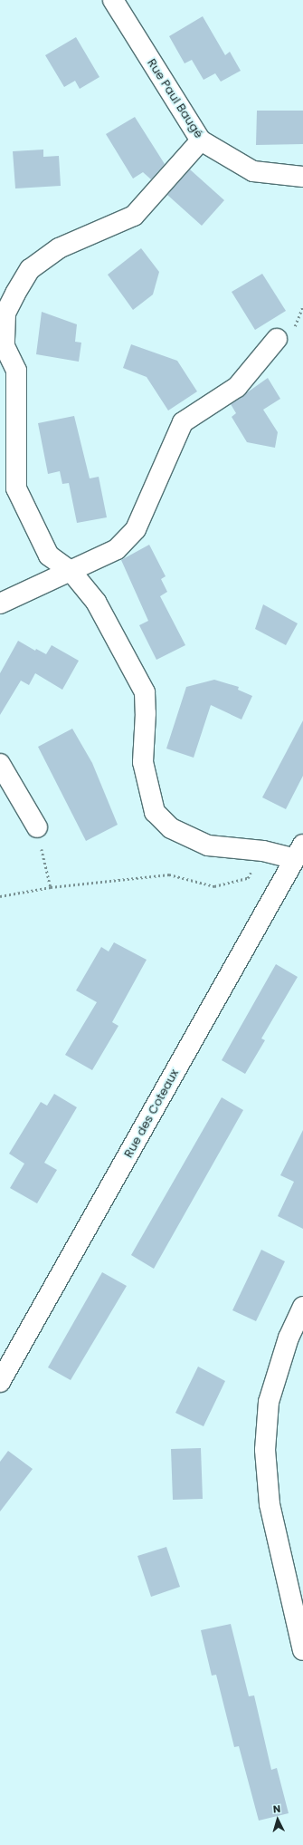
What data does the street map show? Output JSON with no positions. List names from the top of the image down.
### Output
{
  "streets": {
    "street": ["Rue Paul Baugé", "Rue des Coteaux"]
  },
  "north": "top"
}
